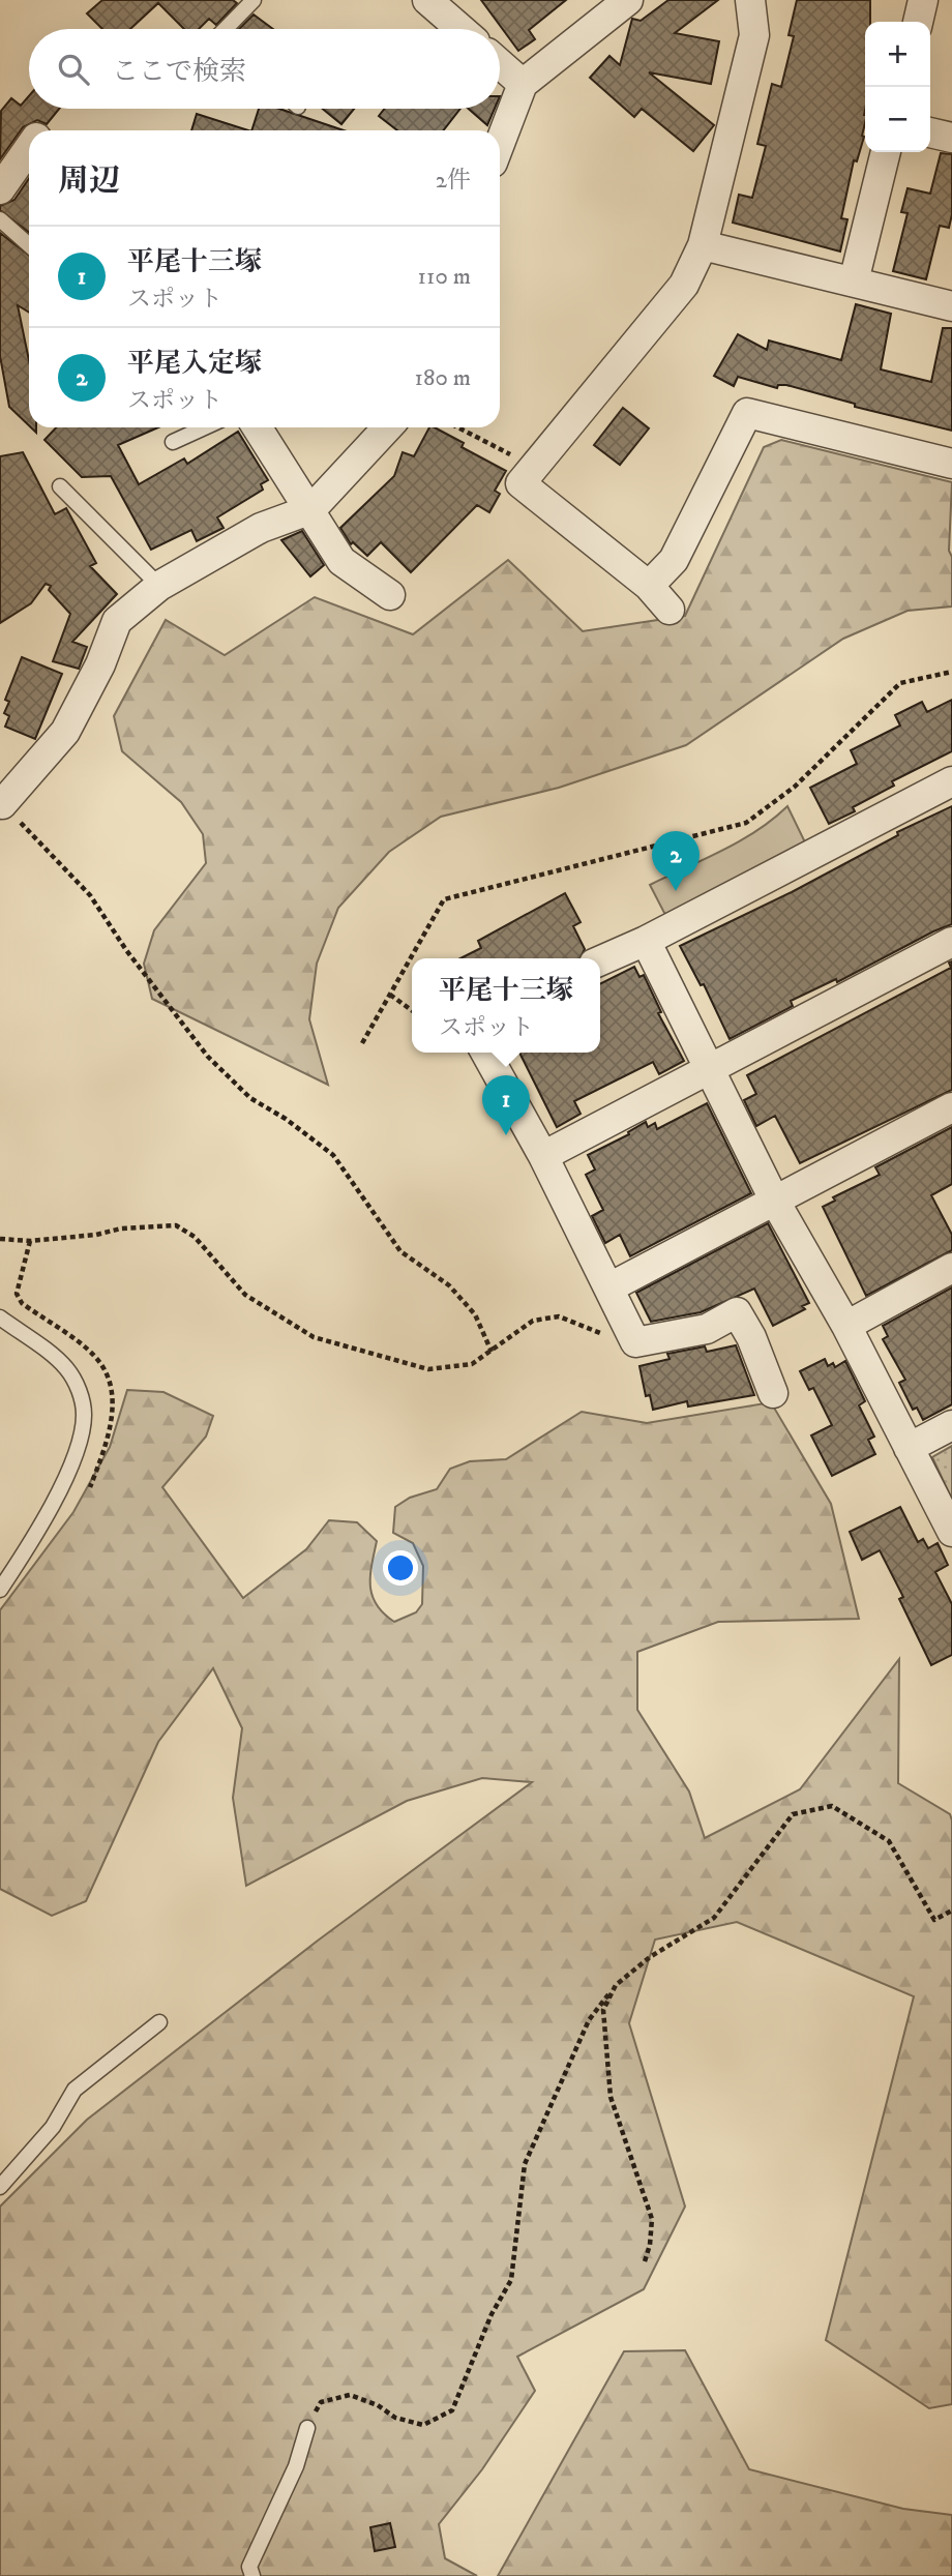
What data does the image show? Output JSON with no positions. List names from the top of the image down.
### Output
{
  "page": {
    "map_buttons": ["+", "−"],
    "search": "ここで検索",
    "heading": ["周辺", "2件"],
    "list": [
      {
        "mark": "1",
        "name": "平尾十三塚",
        "note": "スポット",
        "value": "110 m"
      },
      {
        "mark": "2",
        "name": "平尾入定塚",
        "note": "スポット",
        "value": "180 m"
      }
    ],
    "pins": ["2", "1"],
    "popup": ["平尾十三塚", "スポット"]
  }
}
